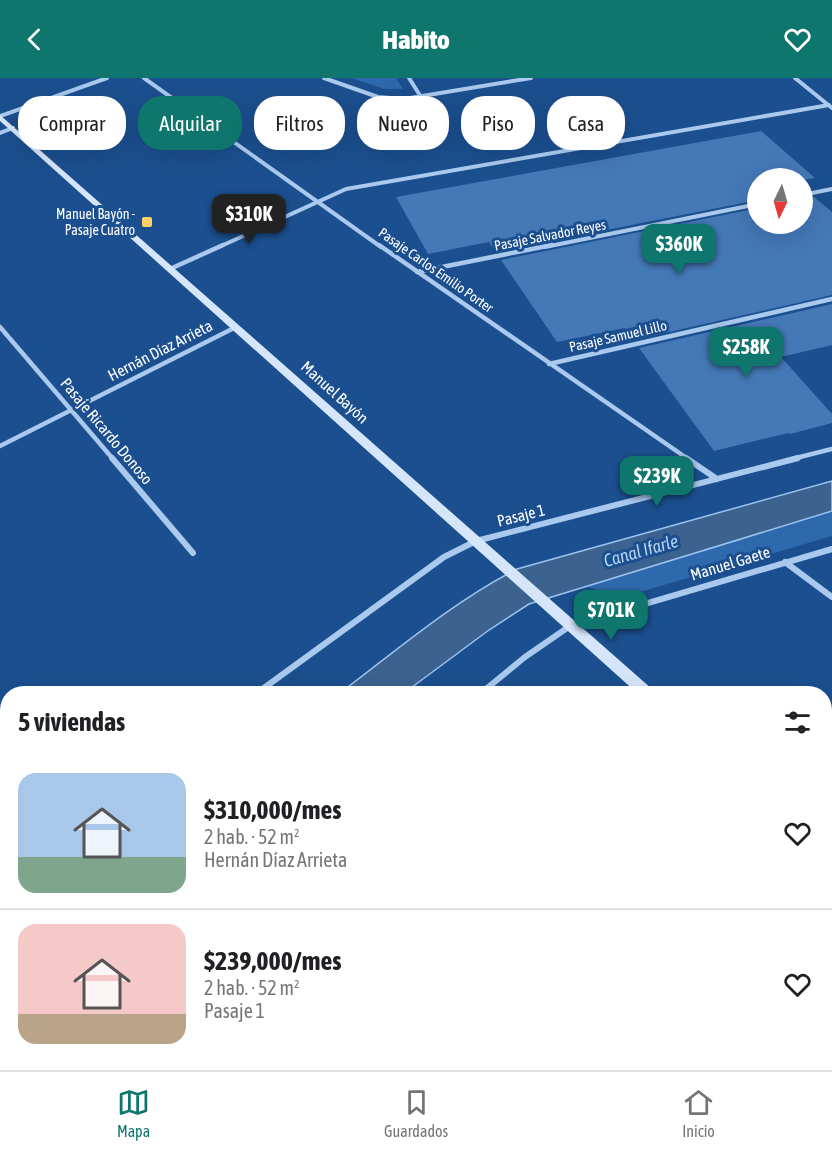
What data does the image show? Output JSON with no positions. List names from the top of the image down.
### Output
{
  "streets": {
    "street": [
      "Pasaje Salvador Reyes",
      "Pasaje Carlos Emilio Porter",
      "Pasaje Samuel Lillo",
      "Hernán Díaz Arrieta",
      "Manuel Bayón",
      "Pasaje Ricardo Donoso",
      "Pasaje 1",
      "Manuel Gaete"
    ]
  },
  "crossings": [
    ["Pasaje Salvador Reyes", "Pasaje Carlos Emilio Porter"],
    ["Pasaje Carlos Emilio Porter", "Pasaje Samuel Lillo"],
    ["Pasaje Carlos Emilio Porter", "Pasaje 1"],
    ["Hernán Díaz Arrieta", "Manuel Bayón"],
    ["Hernán Díaz Arrieta", "Pasaje Ricardo Donoso"],
    ["Manuel Bayón", "Pasaje 1"],
    ["Manuel Bayón", "Manuel Gaete"]
  ],
  "water": ["Canal Ifarle"],
  "places": {
    "transit": ["Manuel Bayón - Pasaje Cuatro"]
  },
  "north": "bottom",
  "page": {
    "header": "Habito",
    "chip": [
      "Comprar",
      "Alquilar",
      "Filtros",
      "Nuevo",
      "Piso",
      "Casa"
    ],
    "price": [
      "$310K",
      "$360K",
      "$258K",
      "$239K",
      "$701K"
    ],
    "heading": "5 viviendas",
    "list": [
      {
        "name": "$310,000/mes",
        "note": "2 hab. · 52 m² · Hernán Díaz Arrieta"
      },
      {
        "name": "$239,000/mes",
        "note": "2 hab. · 52 m² · Pasaje 1"
      }
    ],
    "tabs": ["Mapa", "Guardados", "Inicio"]
  }
}
